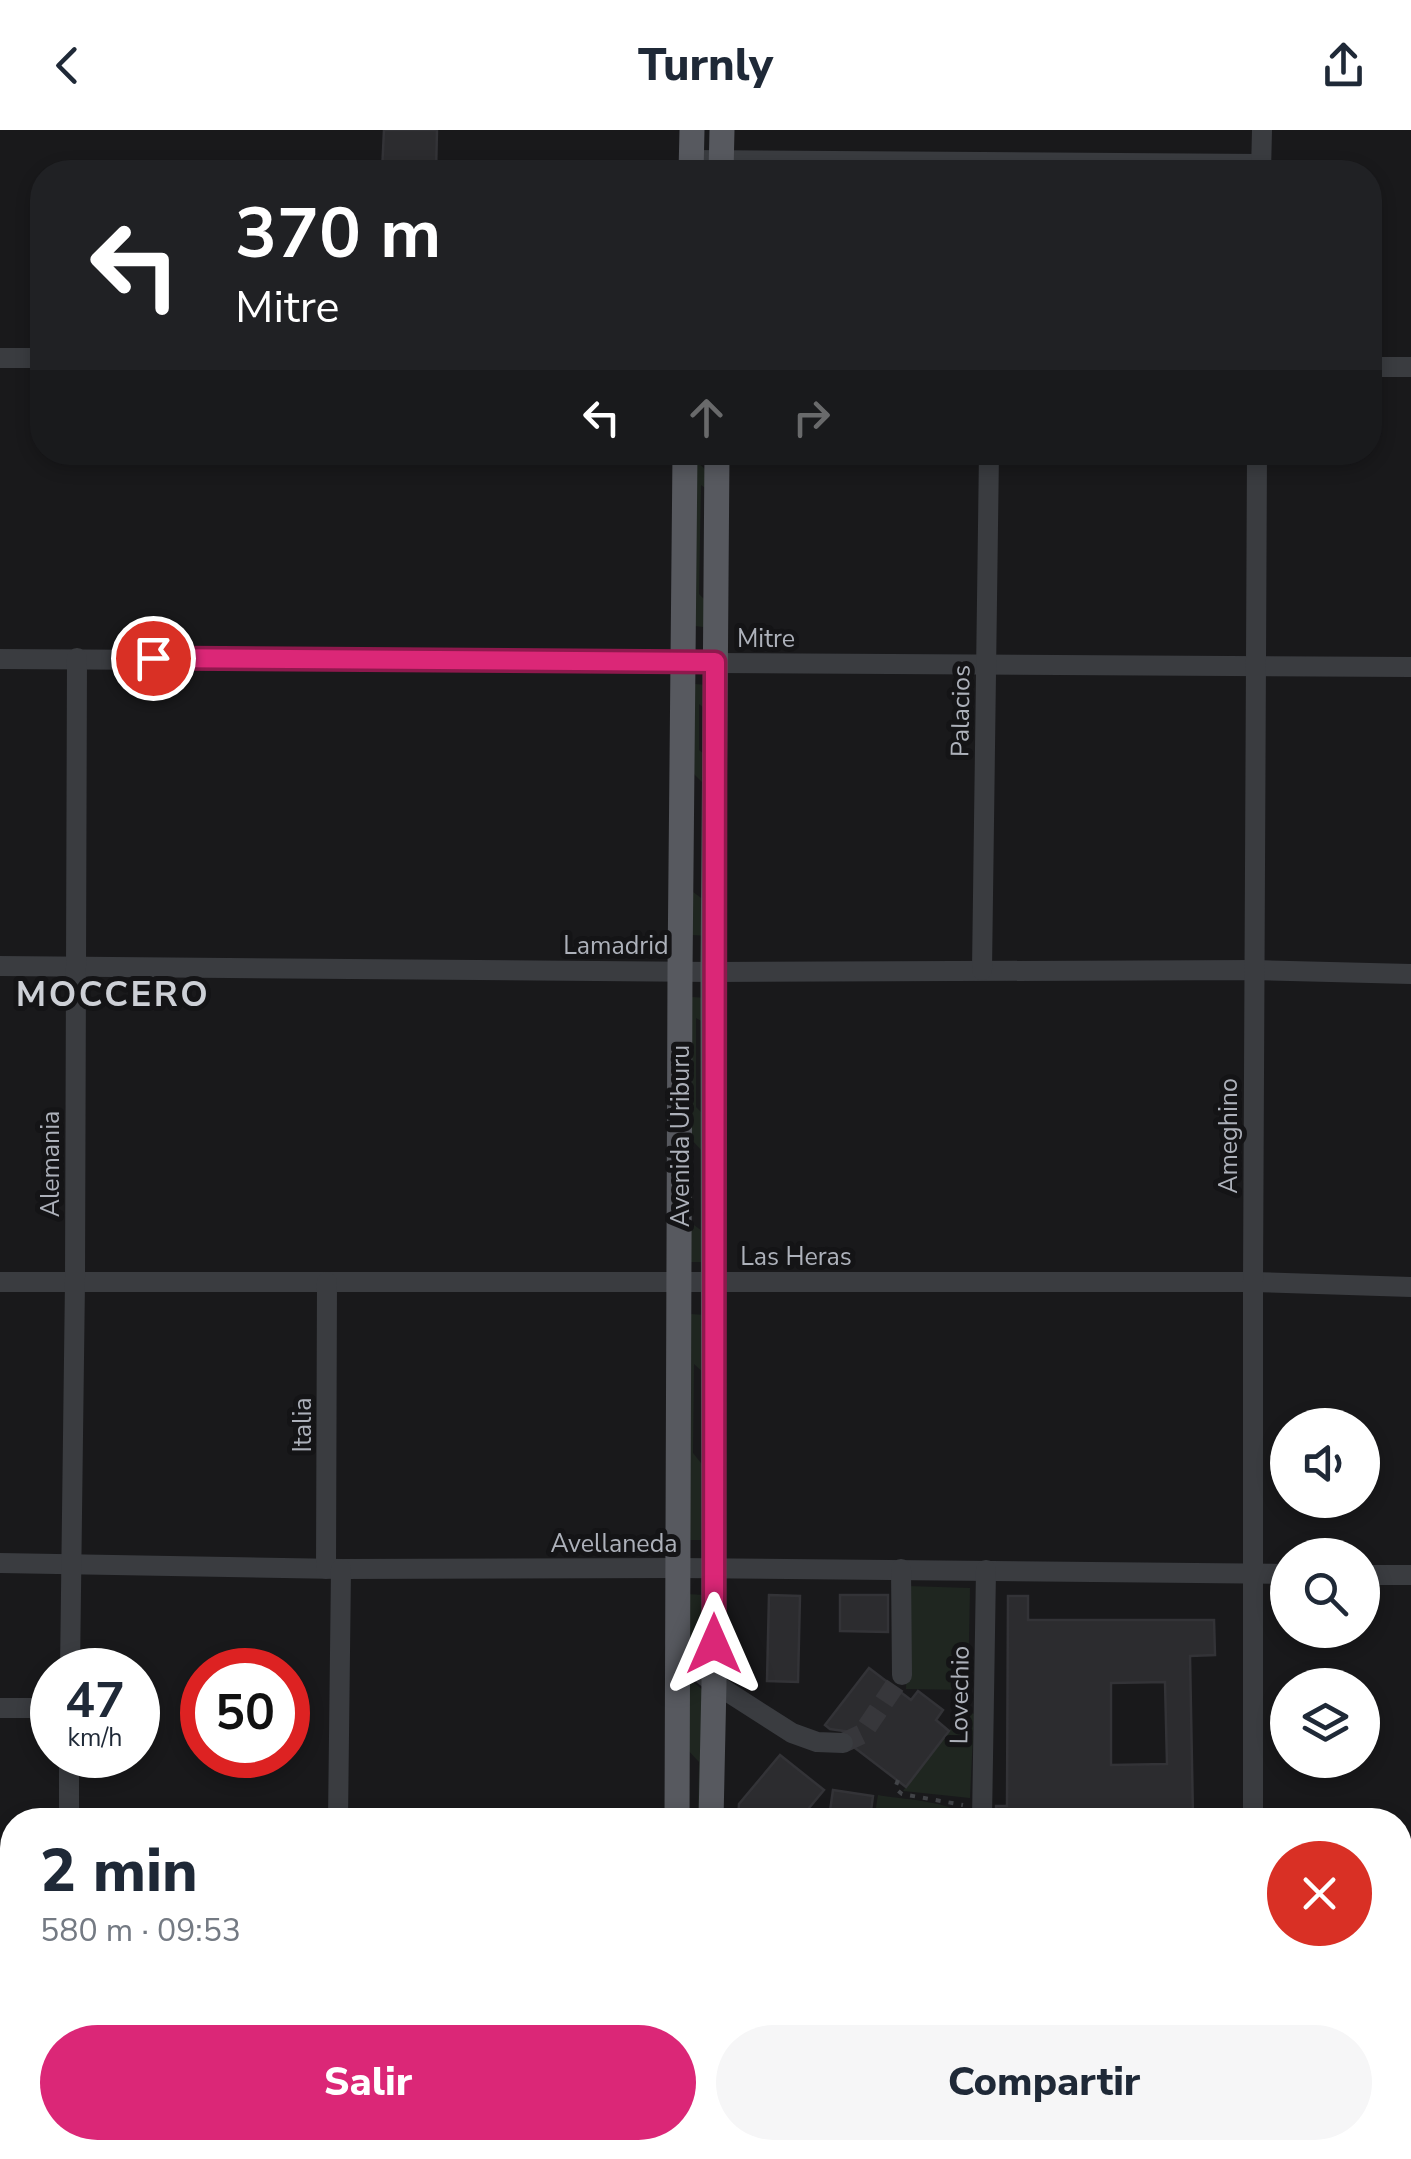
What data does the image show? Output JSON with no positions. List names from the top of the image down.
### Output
{
  "streets": {
    "main road": ["Avenida Uriburu"],
    "street": [
      "Mitre",
      "Palacios",
      "Lamadrid",
      "Ameghino",
      "Alemania",
      "Las Heras",
      "Italia",
      "Avellaneda",
      "Lovechio"
    ]
  },
  "crossings": [
    ["Mitre", "Palacios"],
    ["Mitre", "Avenida Uriburu"],
    ["Mitre", "Ameghino"],
    ["Mitre", "Alemania"],
    ["Palacios", "Lamadrid"],
    ["Lamadrid", "Avenida Uriburu"],
    ["Lamadrid", "Ameghino"],
    ["Lamadrid", "Alemania"],
    ["Avenida Uriburu", "Las Heras"],
    ["Avenida Uriburu", "Avellaneda"],
    ["Ameghino", "Las Heras"],
    ["Ameghino", "Avellaneda"],
    ["Alemania", "Las Heras"],
    ["Alemania", "Avellaneda"],
    ["Las Heras", "Italia"],
    ["Italia", "Avellaneda"],
    ["Avellaneda", "Lovechio"]
  ],
  "districts": ["MOCCERO"],
  "page": {
    "header": "Turnly",
    "turn": ["370 m", "Mitre"],
    "speed": "47 km/h",
    "limit": "50",
    "heading": ["2 min", "580 m · 09:53"],
    "buttons": ["Salir", "Compartir"]
  }
}
